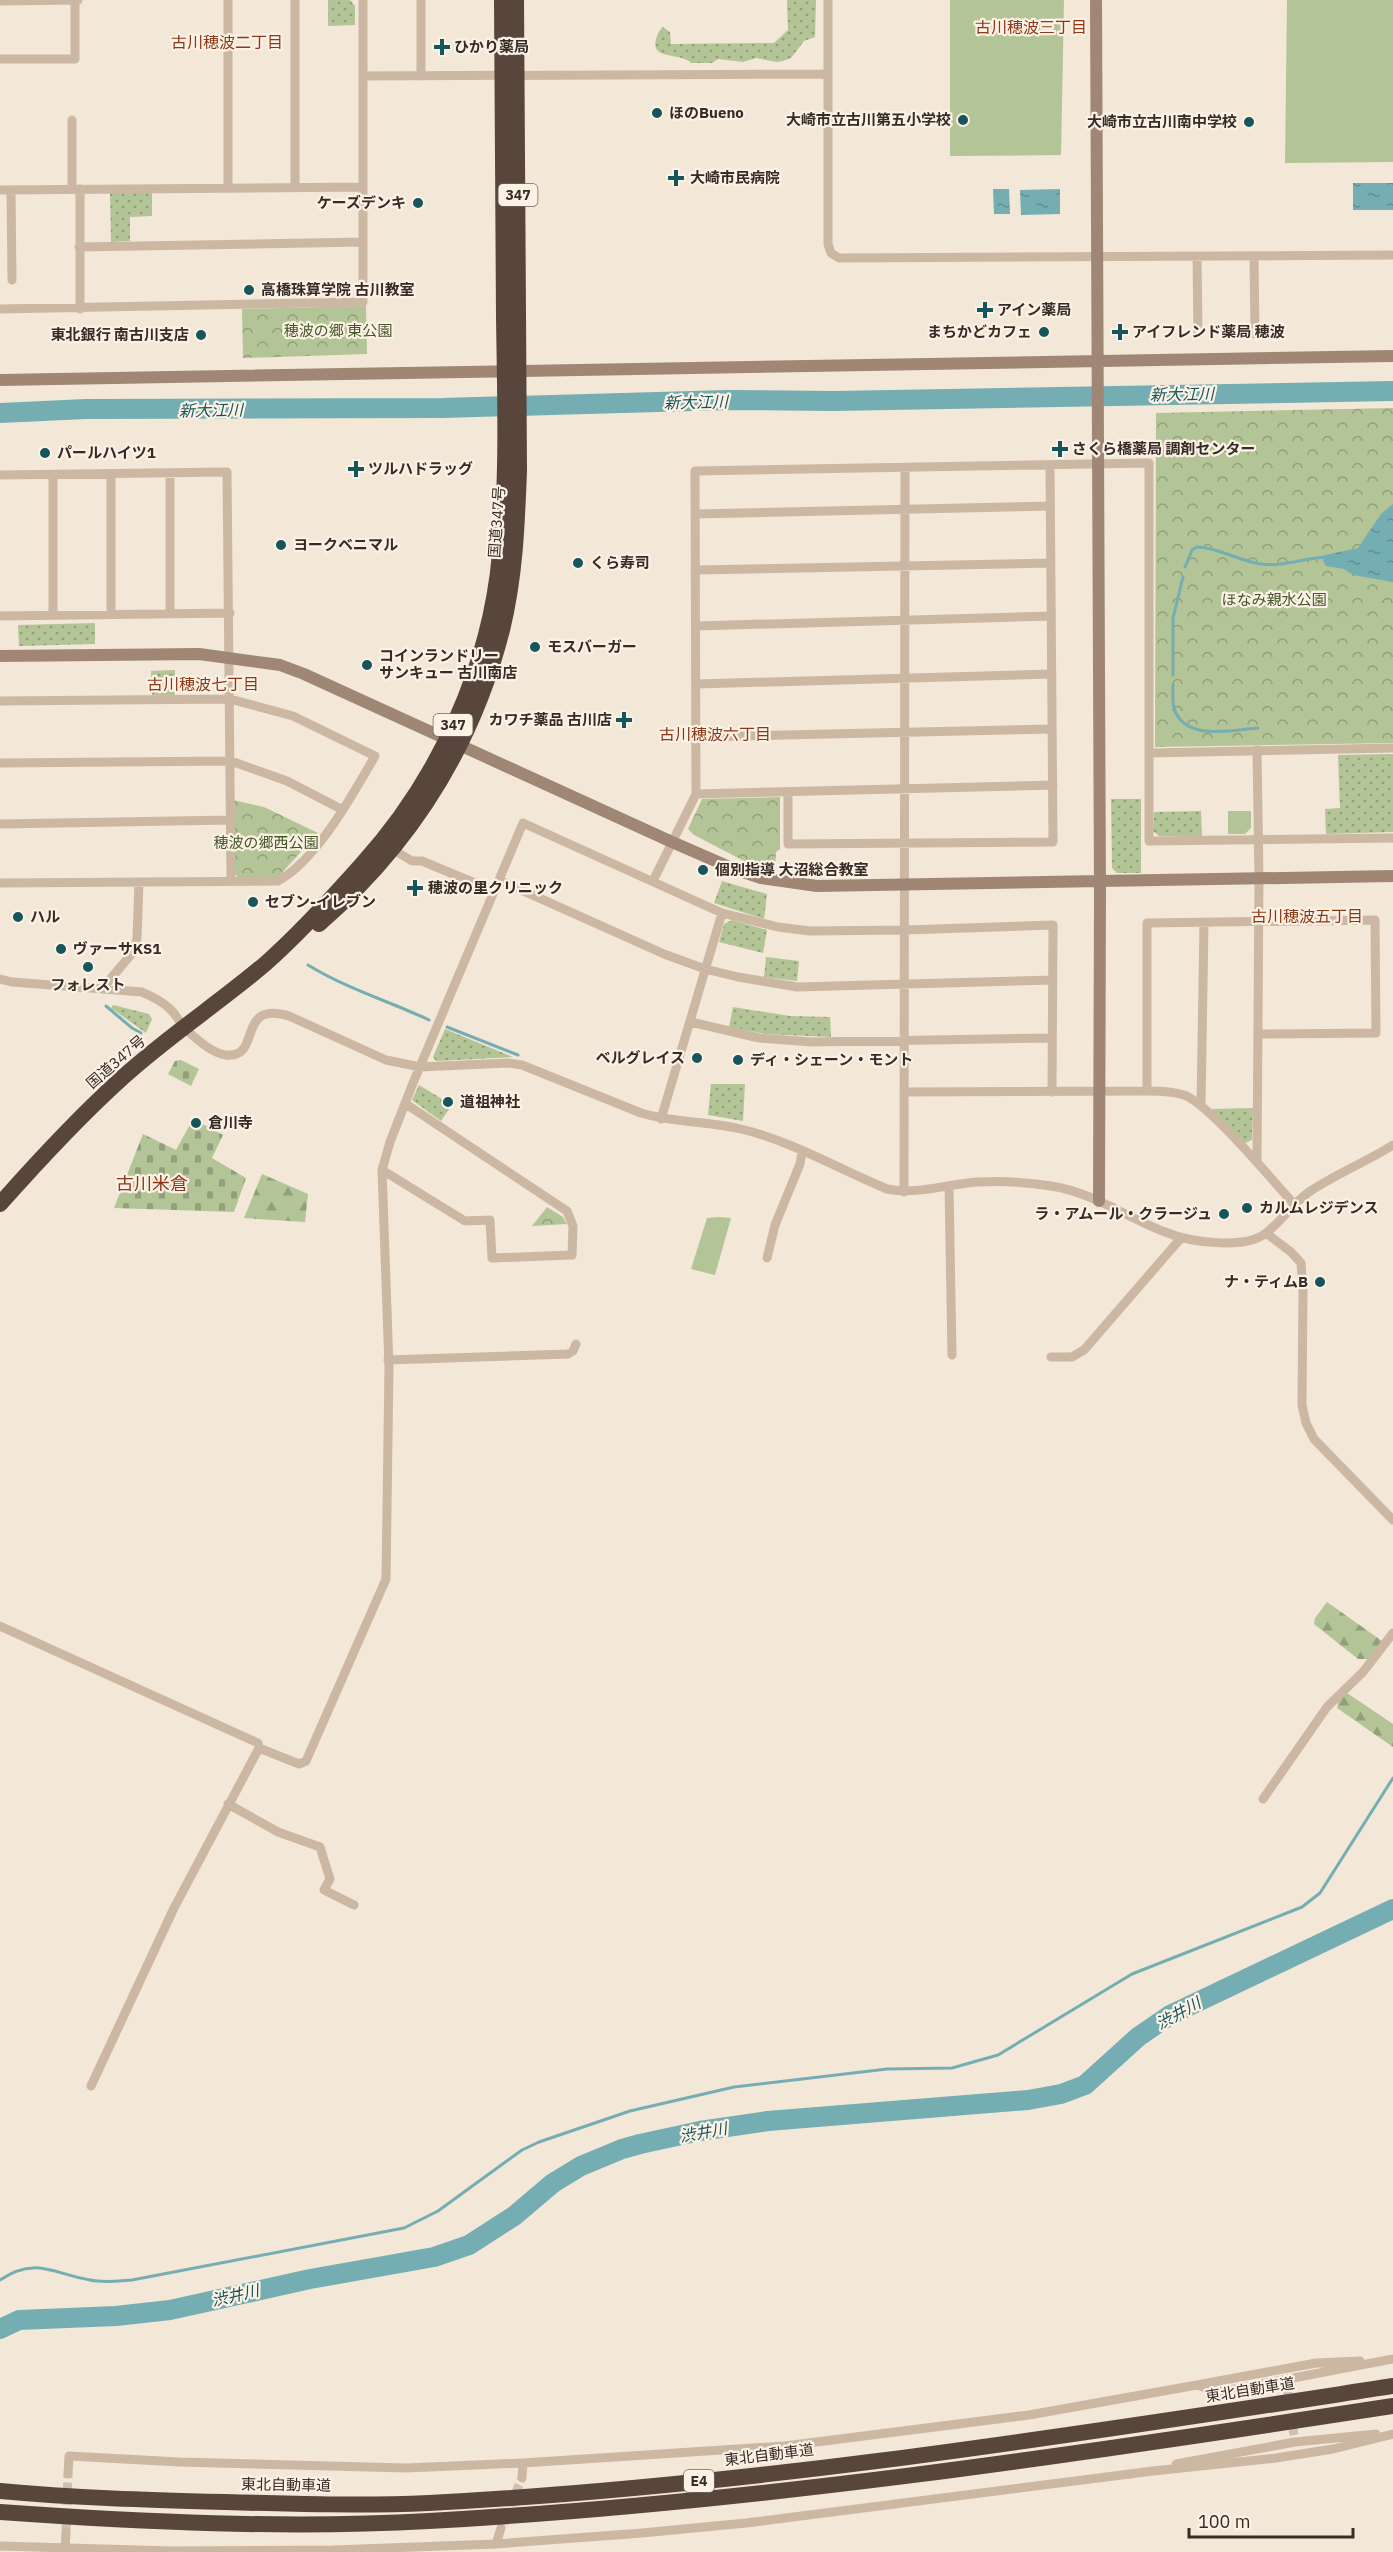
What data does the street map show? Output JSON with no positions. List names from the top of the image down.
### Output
{
  "streets": {
    "highway": [
      "347",
      "国道347号",
      "東北自動車道",
      "E4"
    ]
  },
  "districts": [
    "古川穂波三丁目",
    "古川穂波二丁目",
    "古川穂波七丁目",
    "古川穂波六丁目",
    "古川穂波五丁目",
    "古川米倉"
  ],
  "water": ["新大江川", "渋井川"],
  "parks": ["穂波の郷 東公園", "ほなみ親水公園", "穂波の郷西公園"],
  "places": {
    "health": [
      "ひかり薬局",
      "大崎市民病院",
      "アイン薬局",
      "アイフレンド薬局 穂波",
      "さくら橋薬局 調剤センター",
      "ツルハドラッグ",
      "カワチ薬品 古川店",
      "穂波の里クリニック"
    ],
    "other": [
      "ほのBueno",
      "大崎市立古川第五小学校",
      "大崎市立古川南中学校",
      "ケーズデンキ",
      "高橋珠算学院 古川教室",
      "まちかどカフェ",
      "東北銀行 南古川支店",
      "パールハイツ1",
      "ヨークベニマル",
      "くら寿司",
      "モスバーガー",
      "コインランドリー サンキュー 古川南店",
      "個別指導 大沼総合教室",
      "セブン-イレブン",
      "ハル",
      "ヴァーサKS1",
      "フォレスト",
      "ベルグレイス",
      "ディ・シェーン・モント",
      "道祖神社",
      "倉川寺",
      "カルムレジデンス",
      "ラ・アムール・クラージュ",
      "ナ・ティムB"
    ]
  },
  "scale_bar": "100 m"
}
